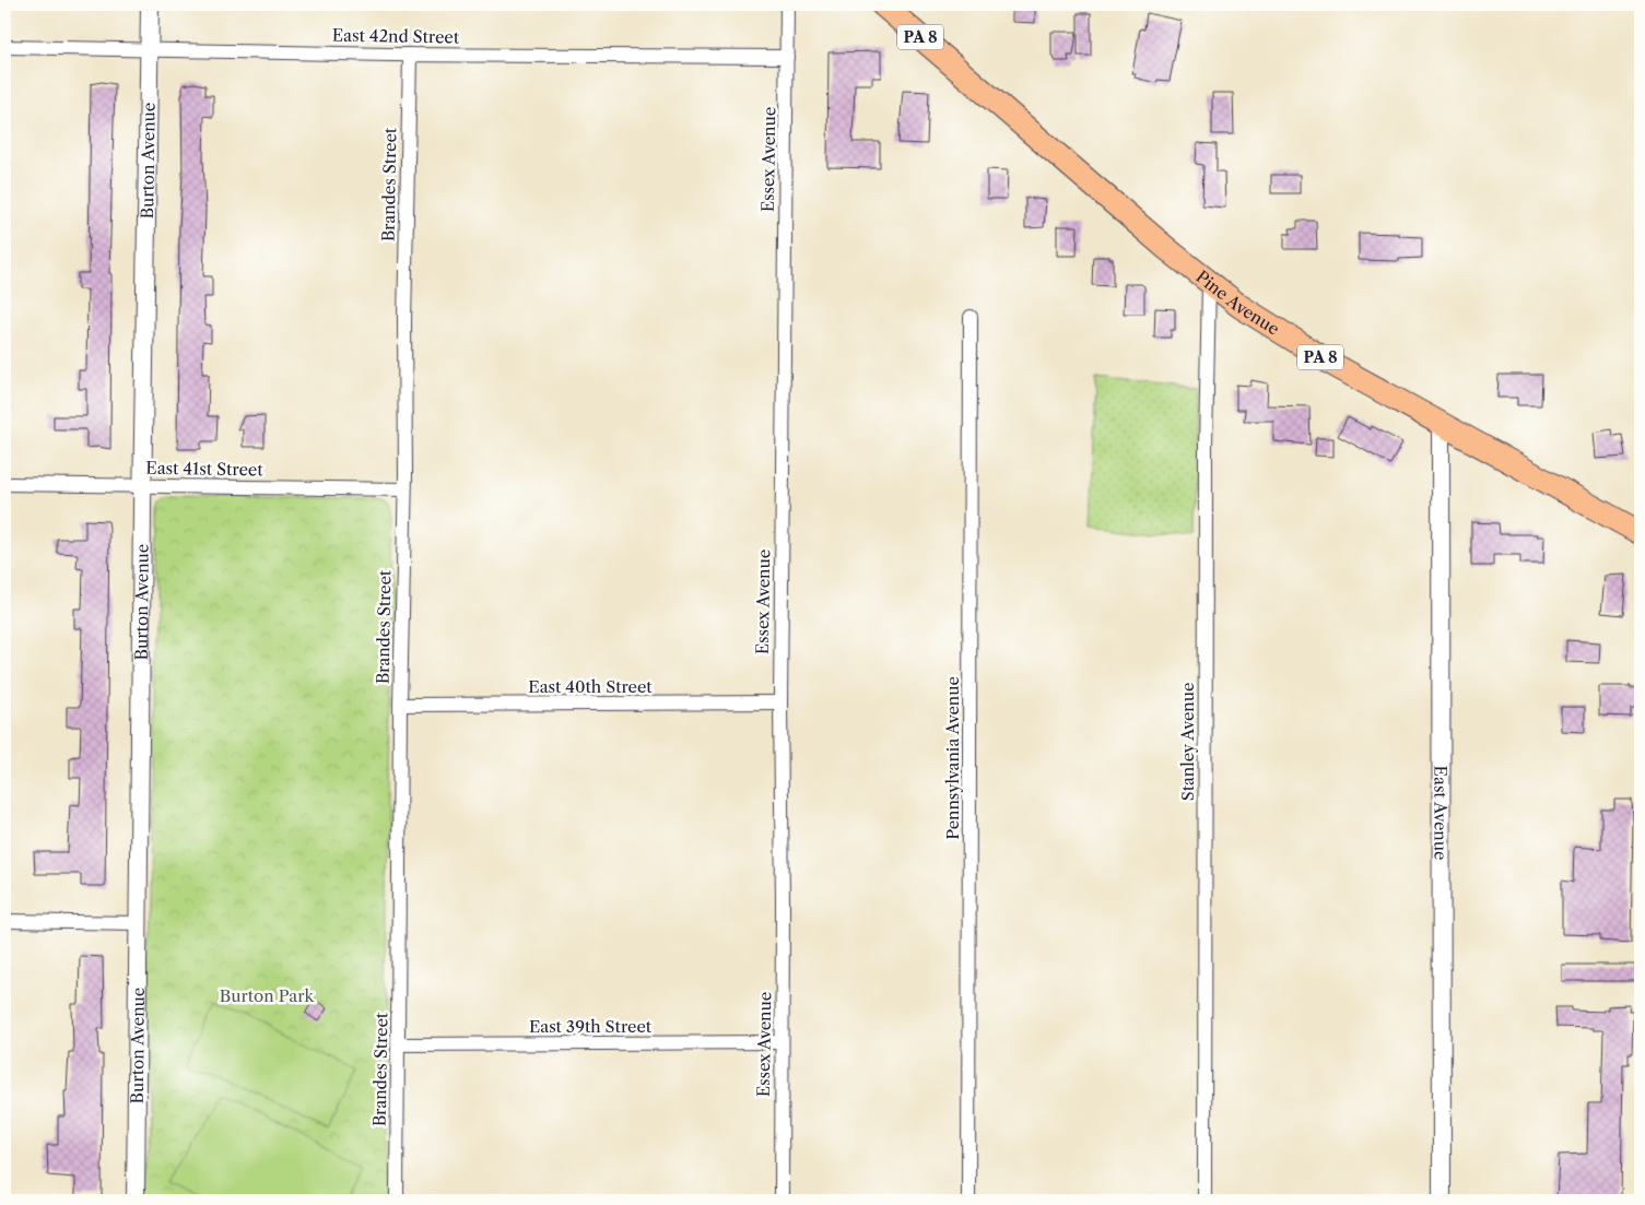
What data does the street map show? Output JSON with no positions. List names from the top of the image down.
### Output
{
  "streets": {
    "main road": ["PA 8", "Pine Avenue"],
    "street": [
      "East 42nd Street",
      "Essex Avenue",
      "Burton Avenue",
      "Brandes Street",
      "East 41st Street",
      "East 40th Street",
      "Stanley Avenue",
      "Pennsylvania Avenue",
      "East Avenue",
      "East 39th Street"
    ]
  },
  "crossings": [
    ["East 42nd Street", "Essex Avenue"],
    ["East 42nd Street", "Burton Avenue"],
    ["East 42nd Street", "Brandes Street"],
    ["Essex Avenue", "East 40th Street"],
    ["Essex Avenue", "East 39th Street"],
    ["Burton Avenue", "East 41st Street"],
    ["Brandes Street", "East 41st Street"],
    ["Brandes Street", "East 40th Street"],
    ["Brandes Street", "East 39th Street"],
    ["Pine Avenue", "Stanley Avenue"],
    ["Pine Avenue", "East Avenue"]
  ],
  "parks": ["Burton Park"]
}
